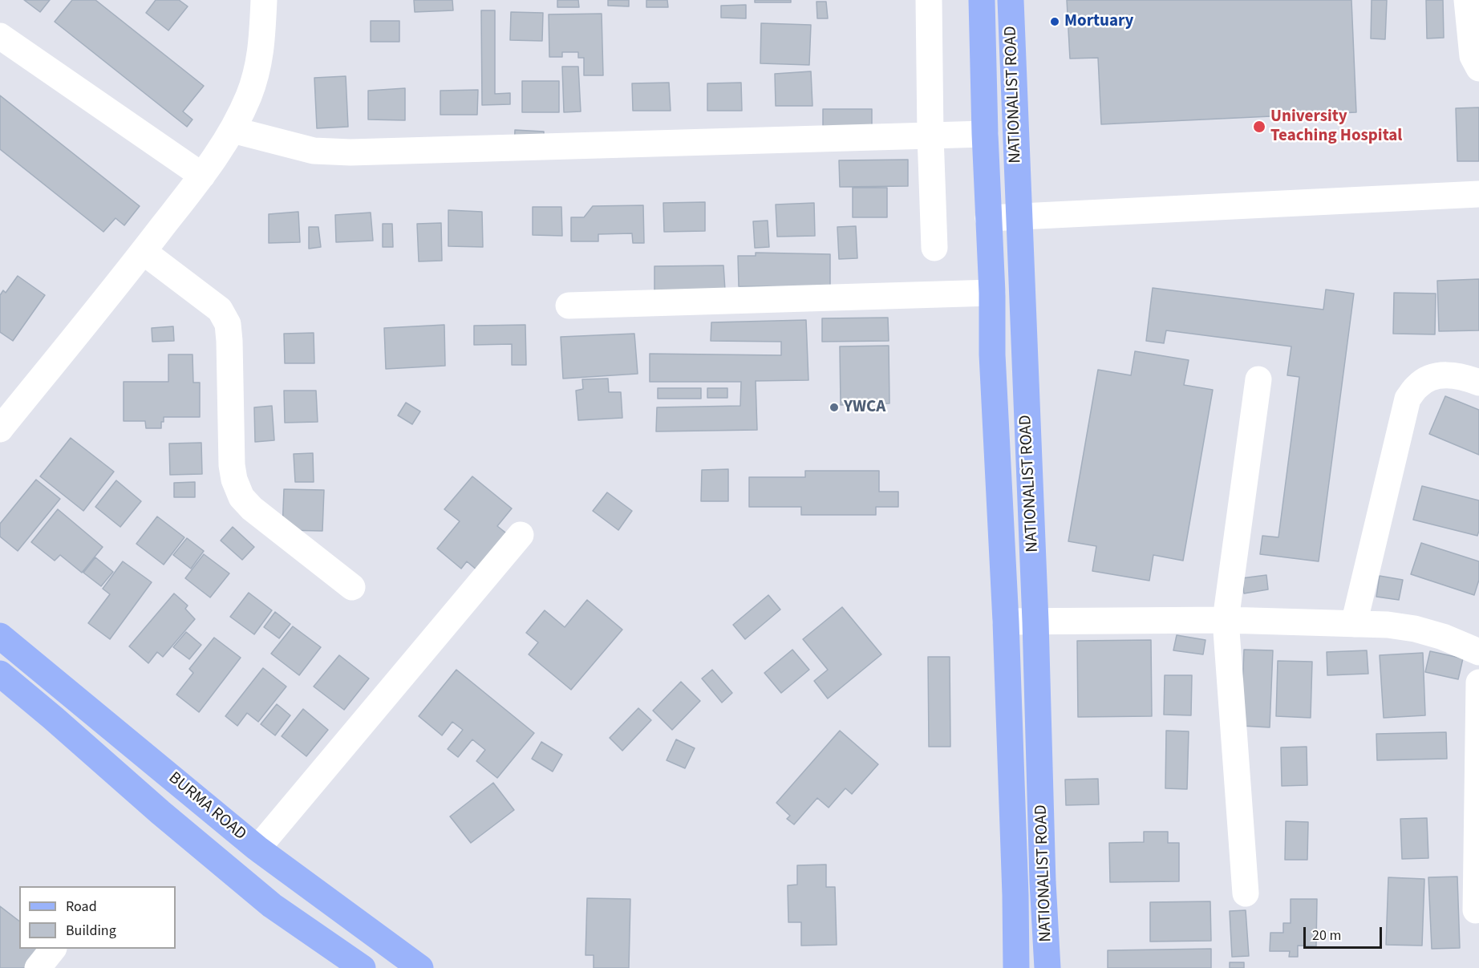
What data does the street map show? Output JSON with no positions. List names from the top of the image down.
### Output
{
  "streets": {
    "main road": ["NATIONALIST ROAD", "BURMA ROAD"]
  },
  "places": ["Mortuary", "University Teaching Hospital", "YWCA"],
  "legend": ["Road", "Building"],
  "scale_bar": "20 m"
}
